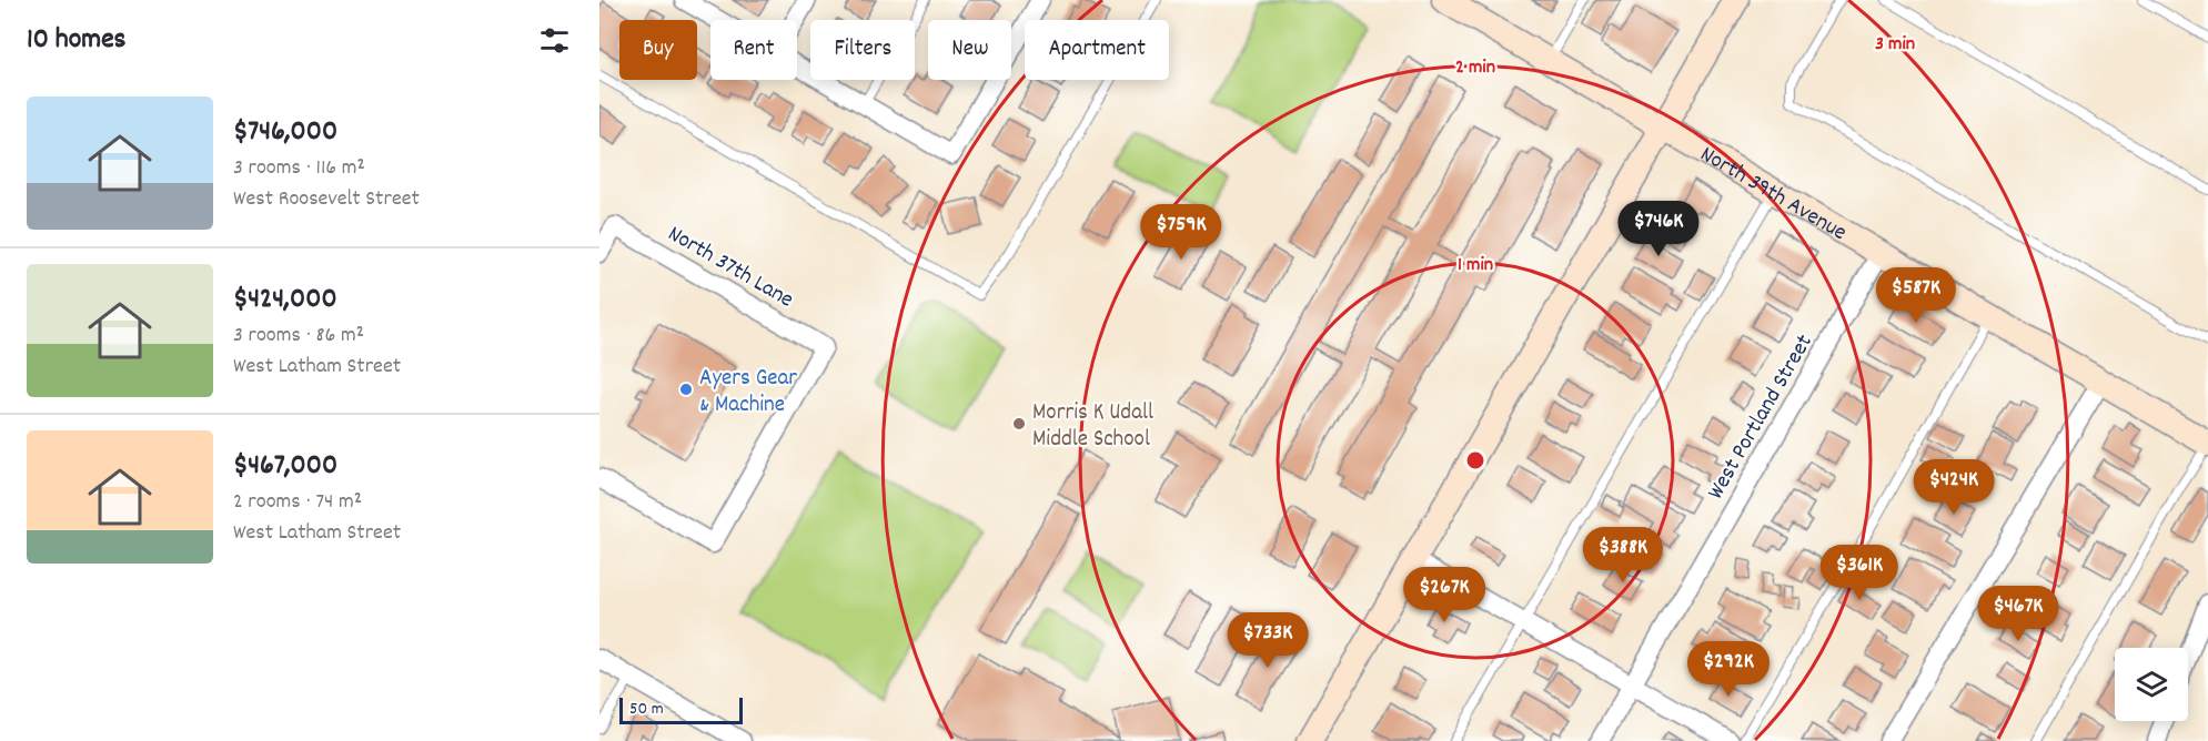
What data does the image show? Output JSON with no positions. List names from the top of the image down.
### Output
{
  "streets": {
    "street": ["North 39th Avenue", "North 37th Lane", "West Portland Street"]
  },
  "crossings": [
    ["North 39th Avenue", "West Portland Street"]
  ],
  "places": ["Ayers Gear & Machine", "Morris K Udall Middle School"],
  "scale_bar": "50 m",
  "page": {
    "heading": "10 homes",
    "chip": [
      "Buy",
      "Rent",
      "Filters",
      "New",
      "Apartment"
    ],
    "list": [
      {
        "name": "$746,000",
        "note": "3 rooms · 116 m² · West Roosevelt Street"
      },
      {
        "name": "$424,000",
        "note": "3 rooms · 86 m² · West Latham Street"
      },
      {
        "name": "$467,000",
        "note": "2 rooms · 74 m² · West Latham Street"
      }
    ],
    "price": [
      "$746K",
      "$759K",
      "$587K",
      "$424K",
      "$388K",
      "$361K",
      "$267K",
      "$467K",
      "$733K",
      "$292K"
    ],
    "scale": "50 m"
  },
  "rings": ["3 min", "2 min", "1 min"]
}
